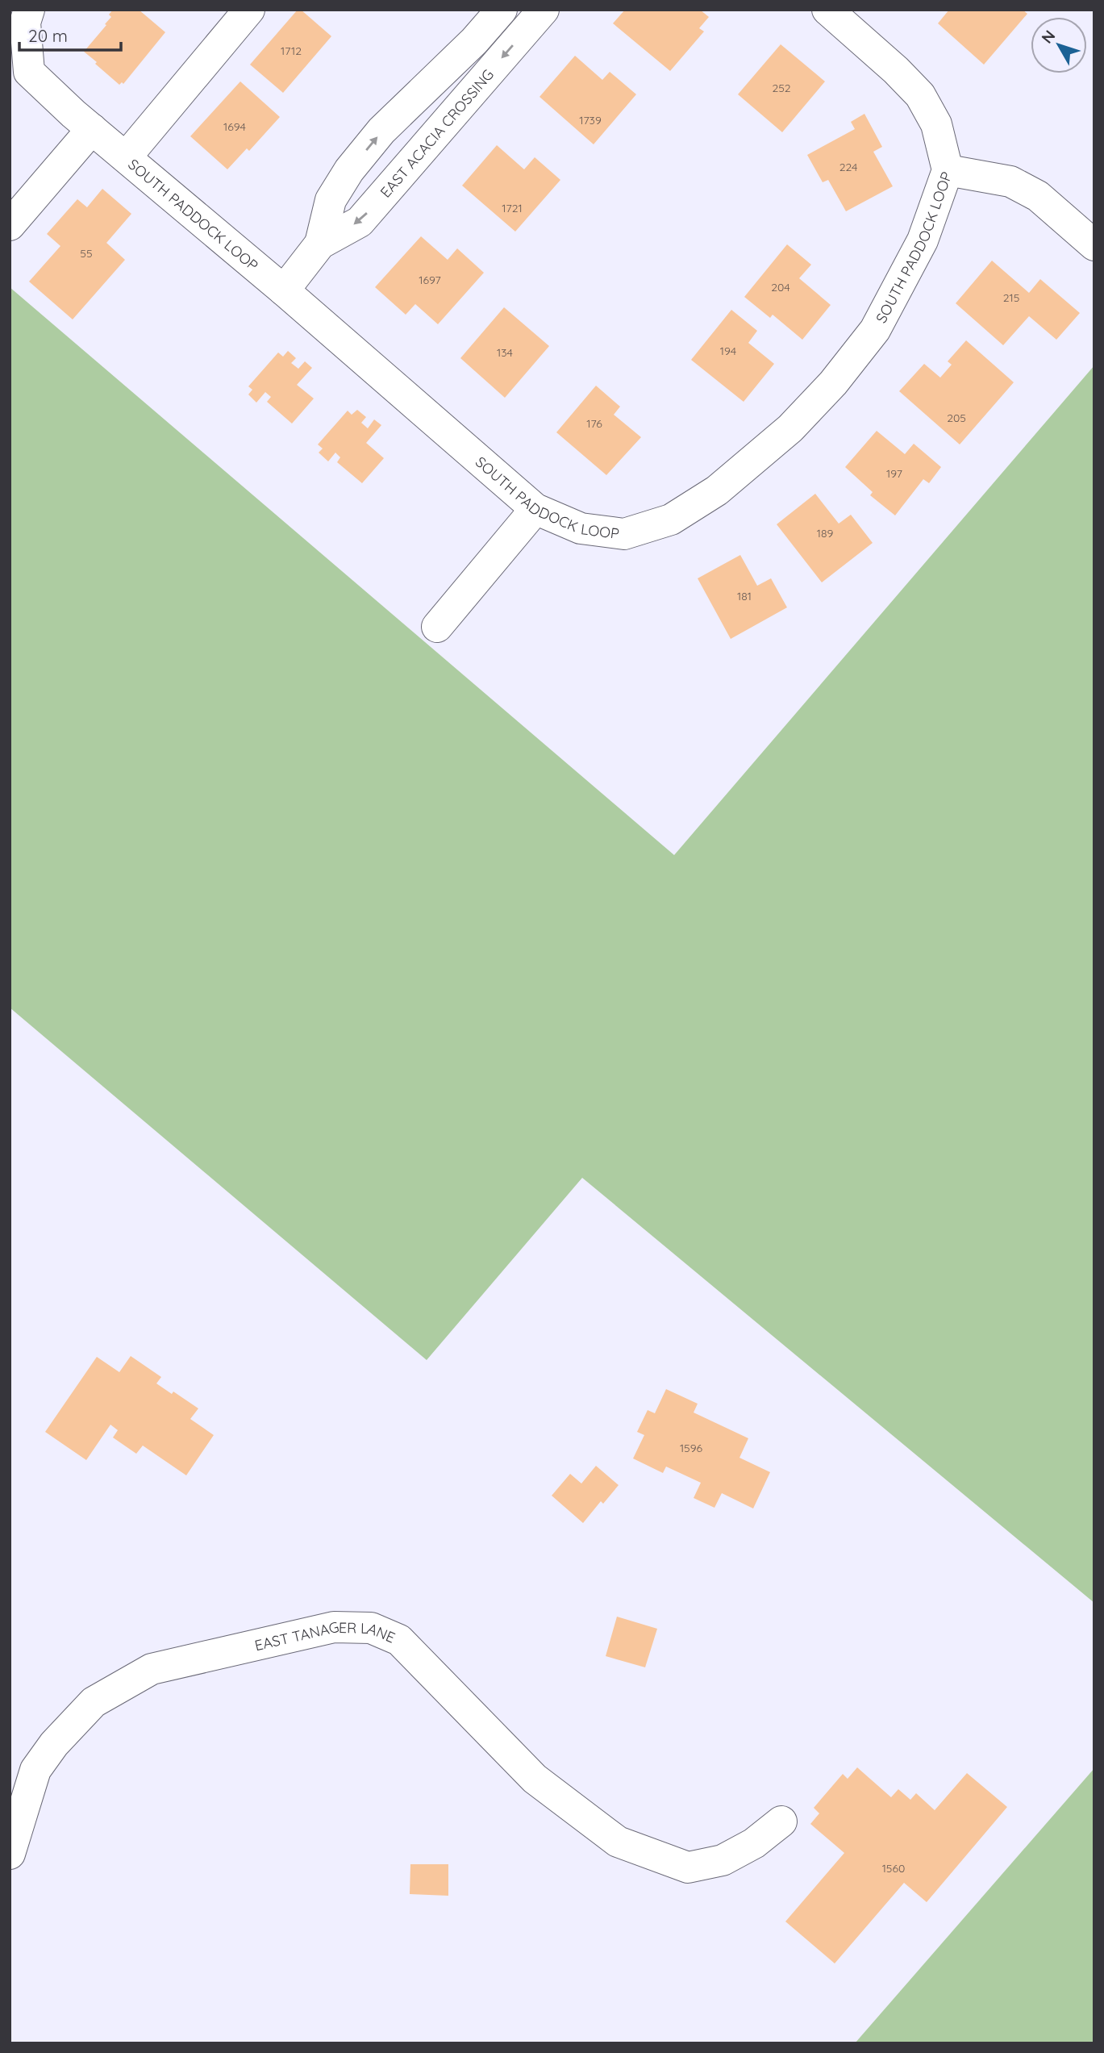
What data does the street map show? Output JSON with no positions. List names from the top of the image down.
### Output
{
  "streets": {
    "street": ["EAST ACACIA CROSSING", "SOUTH PADDOCK LOOP", "EAST TANAGER LANE"]
  },
  "crossings": [
    ["EAST ACACIA CROSSING", "SOUTH PADDOCK LOOP"]
  ],
  "house_numbers": [
    "1712",
    "252",
    "1739",
    "1694",
    "224",
    "1721",
    "55",
    "1697",
    "204",
    "215",
    "194",
    "134",
    "205",
    "176",
    "197",
    "189",
    "181",
    "1596",
    "1560"
  ],
  "scale_bar": "20 m",
  "north": "top left"
}
